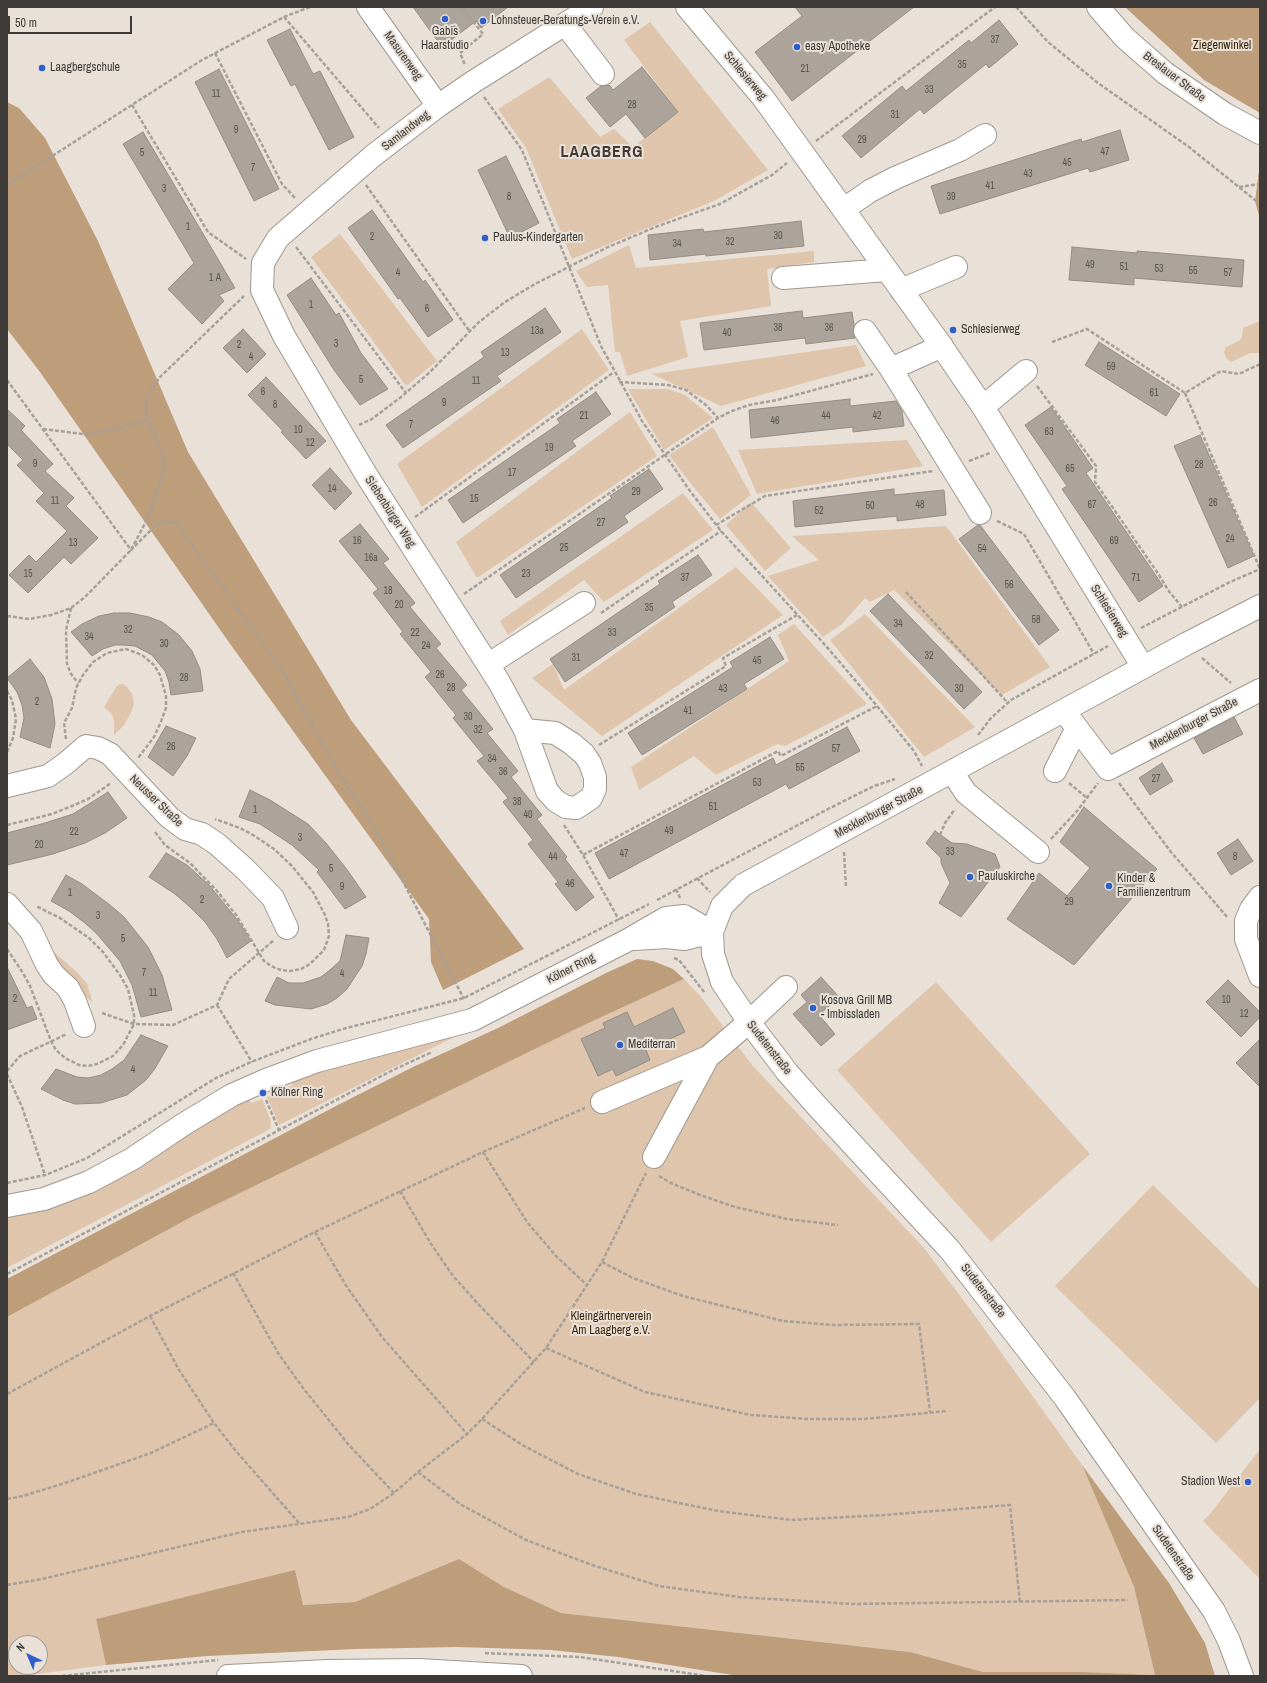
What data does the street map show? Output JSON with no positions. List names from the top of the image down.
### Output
{
  "streets": {
    "street": [
      "Masurenweg",
      "Schlesierweg",
      "Breslauer Straße",
      "Samlandweg",
      "Siebenbürger Weg",
      "Mecklenburger Straße",
      "Neusser Straße",
      "Kölner Ring",
      "Sudetenstraße"
    ]
  },
  "crossings": [
    ["Masurenweg", "Samlandweg"],
    ["Schlesierweg", "Mecklenburger Straße"],
    ["Samlandweg", "Siebenbürger Weg"],
    ["Mecklenburger Straße", "Kölner Ring"],
    ["Mecklenburger Straße", "Sudetenstraße"],
    ["Kölner Ring", "Sudetenstraße"]
  ],
  "districts": ["LAAGBERG"],
  "parks": ["Ziegenwinkel", "Kleingärtnerverein Am Laagberg e.V."],
  "places": [
    "Gabi´s Haarstudio",
    "Lohnsteuer-Beratungs-Verein e.V.",
    "easy Apotheke",
    "Laagbergschule",
    "Paulus-Kindergarten",
    "Schlesierweg",
    "Pauluskirche",
    "Kinder & Familienzentrum",
    "Kosova Grill MB - Imbissladen",
    "Mediterran",
    "Kölner Ring",
    "Stadion West"
  ],
  "house_numbers": [
    "37",
    "35",
    "21",
    "33",
    "11",
    "28",
    "31",
    "9",
    "29",
    "47",
    "5",
    "45",
    "7",
    "43",
    "41",
    "3",
    "8",
    "39",
    "1",
    "30",
    "2",
    "32",
    "34",
    "49",
    "51",
    "53",
    "55",
    "4",
    "57",
    "1 A",
    "1",
    "6",
    "38",
    "36",
    "13a",
    "40",
    "3",
    "2",
    "13",
    "4",
    "59",
    "5",
    "11",
    "6",
    "61",
    "9",
    "8",
    "21",
    "44",
    "42",
    "46",
    "7",
    "10",
    "63",
    "12",
    "19",
    "9",
    "28",
    "65",
    "17",
    "14",
    "29",
    "15",
    "11",
    "26",
    "48",
    "67",
    "50",
    "52",
    "27",
    "24",
    "16",
    "69",
    "13",
    "25",
    "54",
    "16a",
    "15",
    "23",
    "37",
    "71",
    "56",
    "18",
    "20",
    "35",
    "58",
    "34",
    "32",
    "22",
    "33",
    "34",
    "30",
    "24",
    "32",
    "31",
    "45",
    "26",
    "28",
    "28",
    "43",
    "30",
    "2",
    "41",
    "30",
    "32",
    "26",
    "57",
    "34",
    "55",
    "36",
    "27",
    "53",
    "38",
    "51",
    "1",
    "40",
    "49",
    "22",
    "3",
    "20",
    "33",
    "47",
    "44",
    "8",
    "5",
    "46",
    "9",
    "1",
    "2",
    "29",
    "3",
    "5",
    "7",
    "4",
    "11",
    "2",
    "10",
    "12",
    "4"
  ],
  "scale_bar": "50 m",
  "north": "top left"
}
